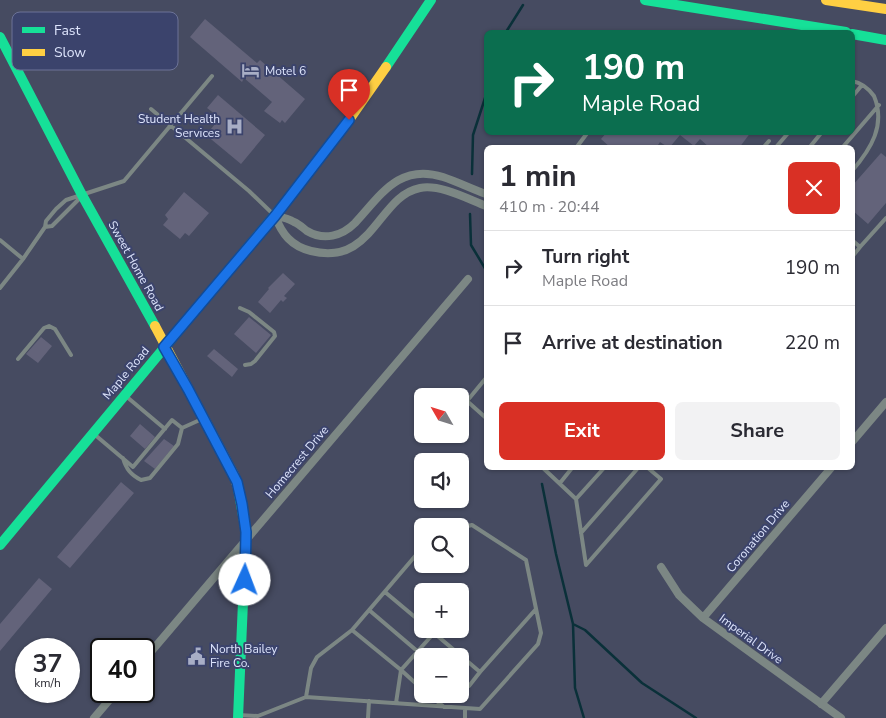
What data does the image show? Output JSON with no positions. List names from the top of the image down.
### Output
{
  "streets": {
    "main road": ["Sweet Home Road", "Maple Road"],
    "street": ["Homecrest Drive", "Coronation Drive", "Imperial Drive"]
  },
  "crossings": [
    ["Sweet Home Road", "Maple Road"],
    ["Sweet Home Road", "Homecrest Drive"],
    ["Coronation Drive", "Imperial Drive"]
  ],
  "places": {
    "hotel": ["Motel 6"],
    "hospital": ["Student Health Services"],
    "public building": ["North Bailey Fire Co."]
  },
  "legend": ["Fast", "Slow"],
  "north": "top left",
  "page": {
    "turn": ["190 m", "Maple Road"],
    "heading": ["1 min", "410 m · 20:44"],
    "list": [
      {
        "name": "Turn right",
        "note": "Maple Road",
        "value": "190 m"
      },
      {
        "name": "Arrive at destination",
        "value": "220 m"
      }
    ],
    "map_buttons": ["+", "−"],
    "buttons": ["Exit", "Share"],
    "speed": "37 km/h",
    "limit": "40"
  }
}
